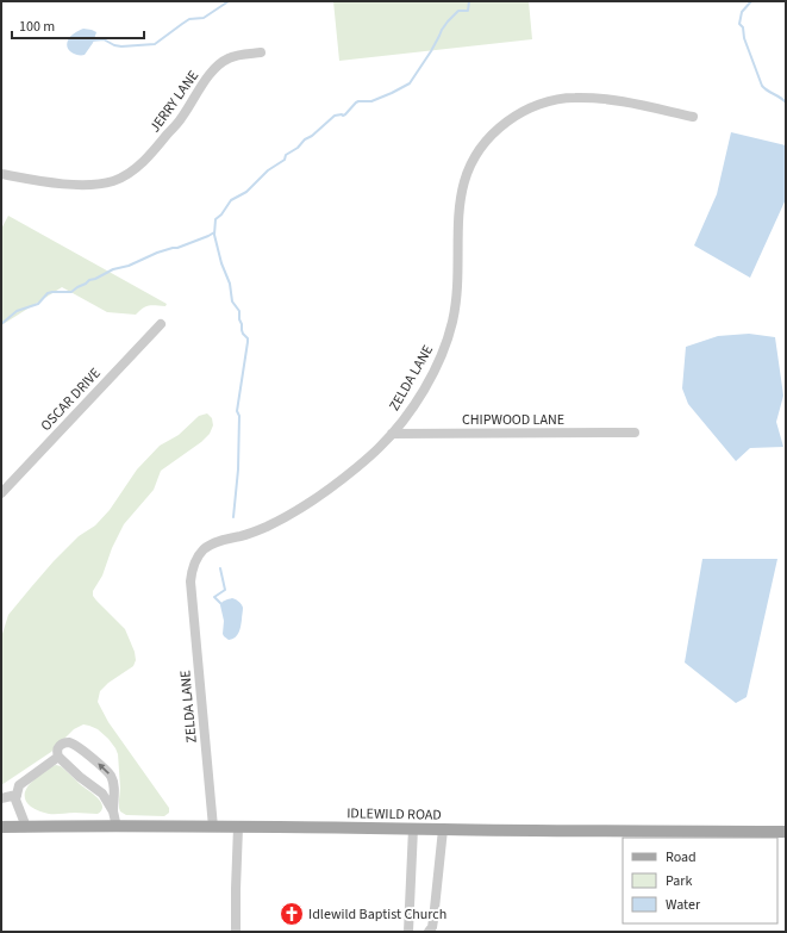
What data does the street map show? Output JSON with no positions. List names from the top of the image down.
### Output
{
  "streets": {
    "main road": ["IDLEWILD ROAD"],
    "street": [
      "JERRY LANE",
      "ZELDA LANE",
      "OSCAR DRIVE",
      "CHIPWOOD LANE"
    ]
  },
  "crossings": [
    ["ZELDA LANE", "CHIPWOOD LANE"],
    ["ZELDA LANE", "IDLEWILD ROAD"]
  ],
  "places": {
    "church": ["Idlewild Baptist Church"]
  },
  "legend": ["Road", "Park", "Water"],
  "scale_bar": "100 m"
}
